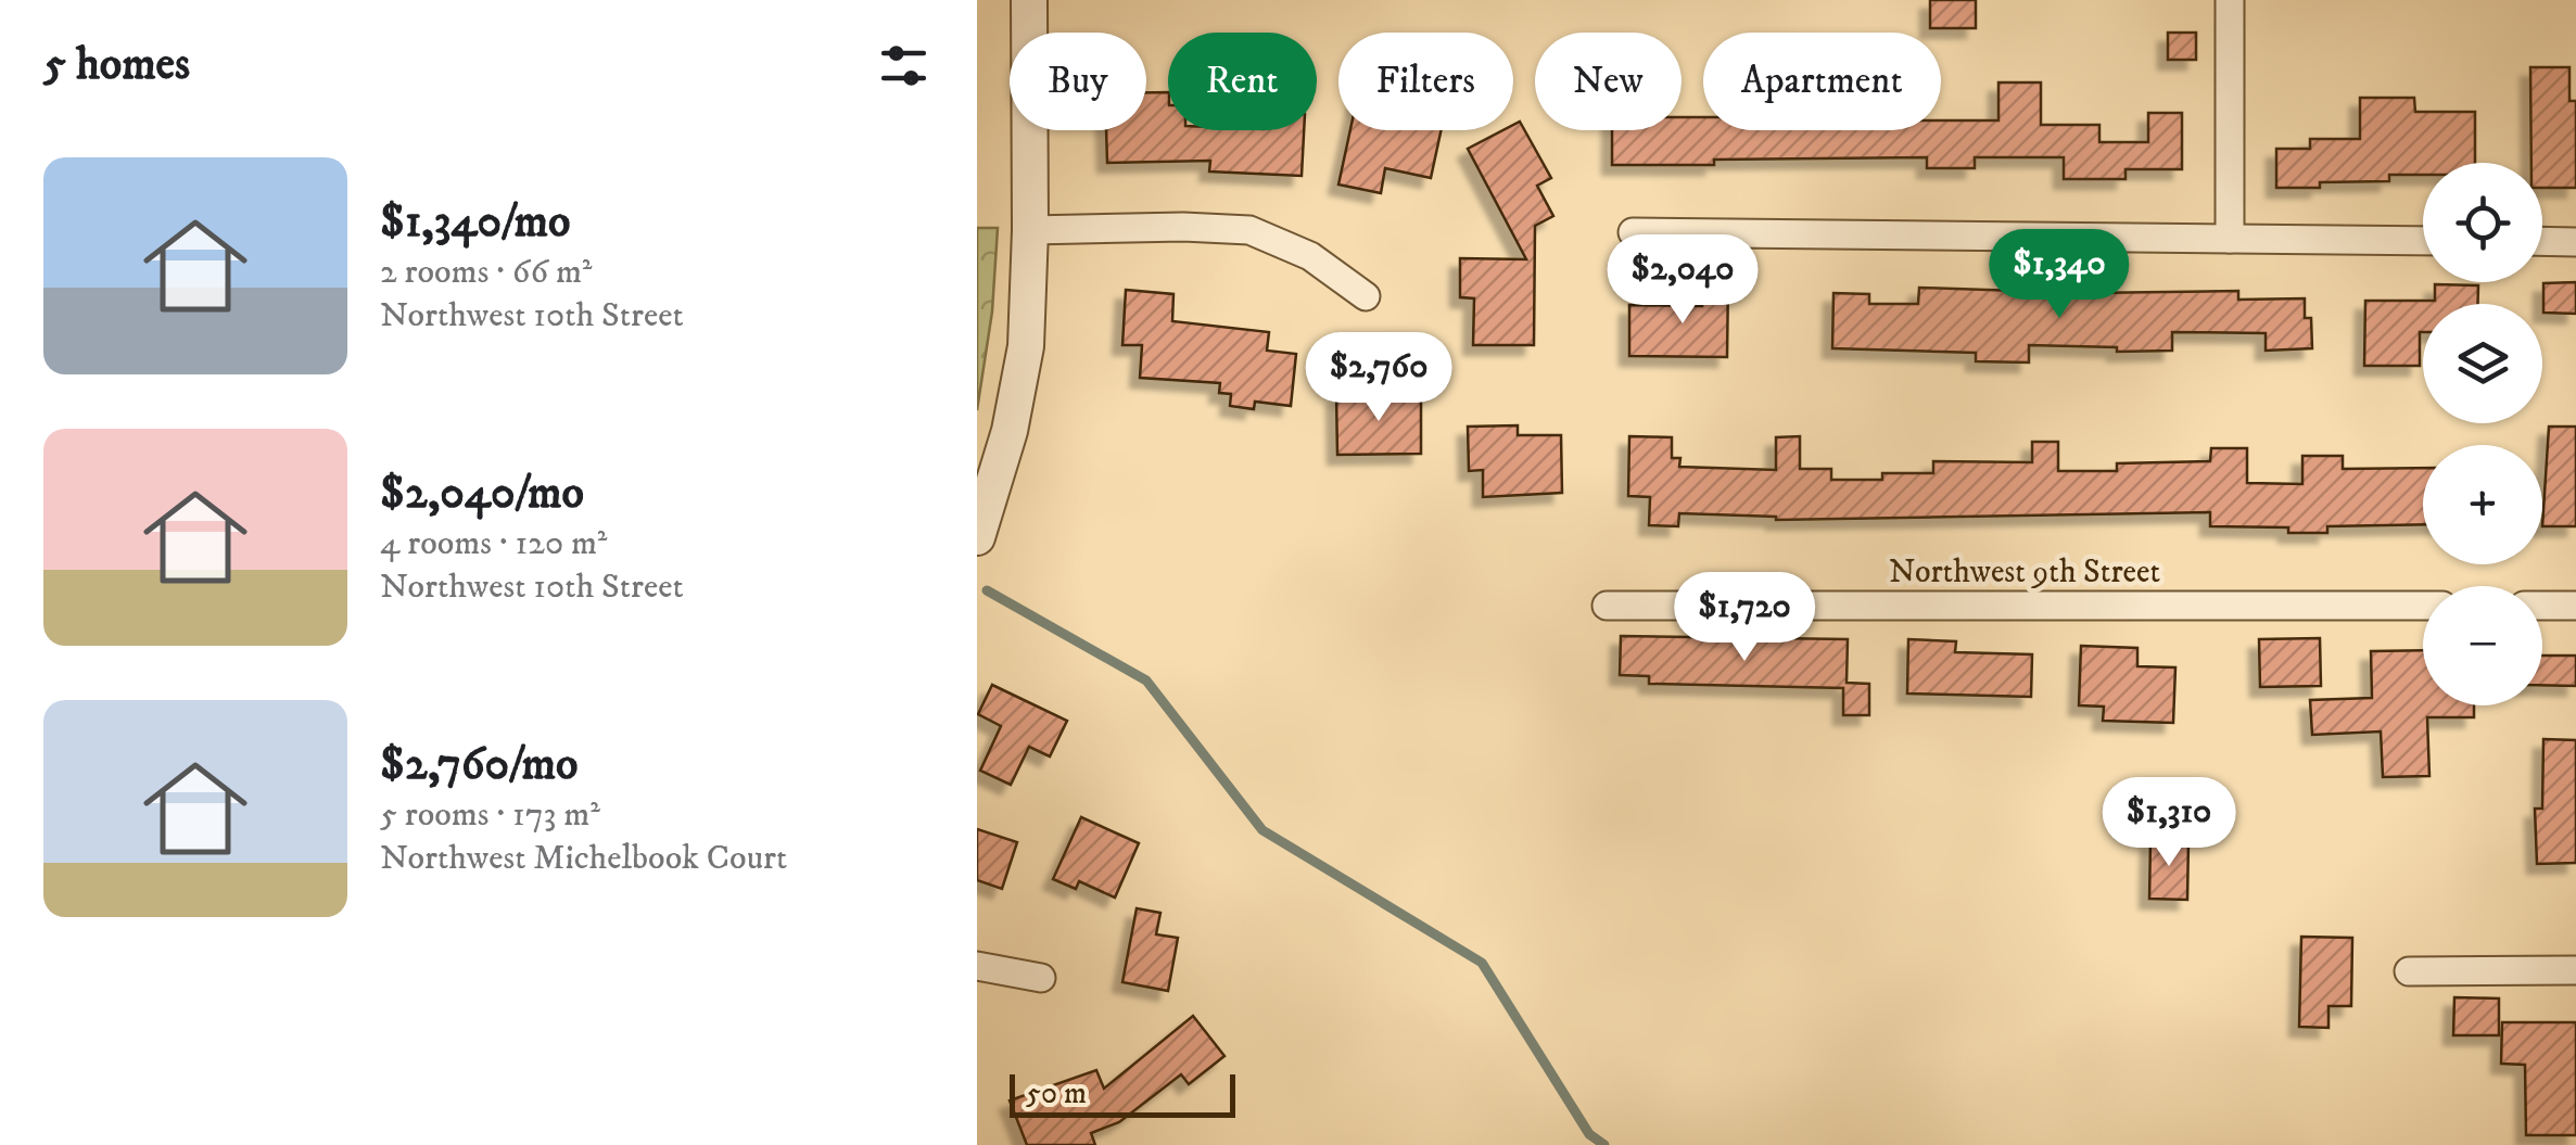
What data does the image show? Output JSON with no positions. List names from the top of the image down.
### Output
{
  "streets": {
    "street": ["Northwest 9th Street"]
  },
  "scale_bar": "50 m",
  "page": {
    "heading": "5 homes",
    "chip": [
      "Buy",
      "Rent",
      "Filters",
      "New",
      "Apartment"
    ],
    "list": [
      {
        "name": "$1,340/mo",
        "note": "2 rooms · 66 m² · Northwest 10th Street"
      },
      {
        "name": "$2,040/mo",
        "note": "4 rooms · 120 m² · Northwest 10th Street"
      },
      {
        "name": "$2,760/mo",
        "note": "5 rooms · 173 m² · Northwest Michelbook Court"
      }
    ],
    "map_buttons": ["+", "−"],
    "price": [
      "$1,340",
      "$2,040",
      "$2,760",
      "$1,720",
      "$1,310"
    ],
    "scale": "50 m"
  }
}
